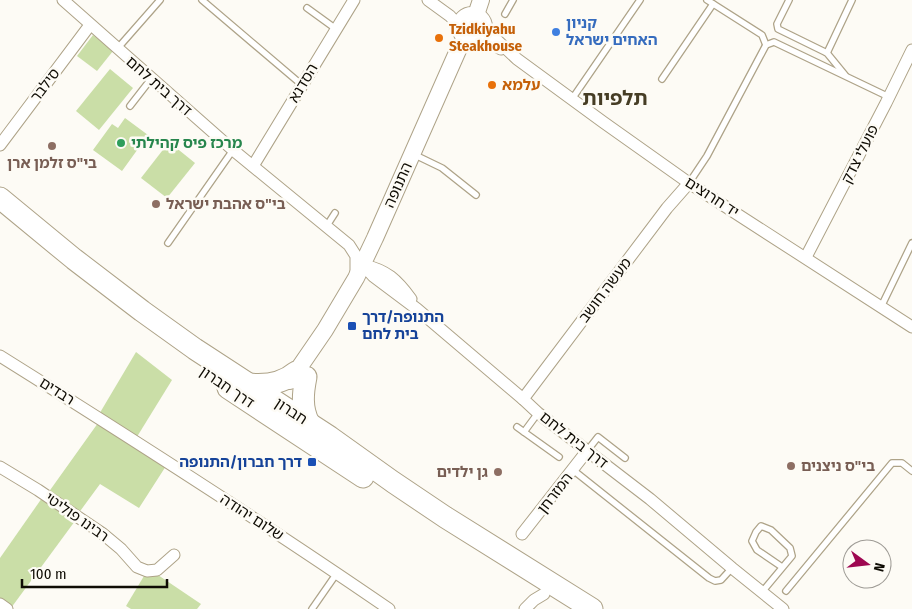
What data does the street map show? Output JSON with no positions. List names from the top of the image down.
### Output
{
  "streets": {
    "highway": ["דרך חברון", "חברון"],
    "street": [
      "הסדנא",
      "סילבר",
      "דרך בית לחם",
      "פועלי צדק",
      "התנופה",
      "יד חרוצים",
      "מעשה חושב",
      "רבדים",
      "המזרחן",
      "רבינו פוליטי",
      "שלום יהודה"
    ]
  },
  "crossings": [
    ["הסדנא", "דרך בית לחם"],
    ["סילבר", "דרך בית לחם"],
    ["דרך בית לחם", "התנופה"],
    ["דרך בית לחם", "מעשה חושב"],
    ["דרך בית לחם", "המזרחן"],
    ["פועלי צדק", "יד חרוצים"],
    ["התנופה", "יד חרוצים"],
    ["התנופה", "דרך חברון"],
    ["התנופה", "חברון"],
    ["יד חרוצים", "מעשה חושב"],
    ["דרך חברון", "חברון"],
    ["רבדים", "שלום יהודה"]
  ],
  "districts": ["תלפיות"],
  "places": {
    "other": [
      "קניון האחים ישראל",
      "Tzidkiyahu Steakhouse",
      "עלמא",
      "מרכז פיס קהילתי",
      "בי\"ס זלמן ארן",
      "בי\"ס אהבת ישראל",
      "בי\"ס ניצנים",
      "גן ילדים"
    ],
    "transit": ["התנופה/דרך בית לחם", "דרך חברון/התנופה"]
  },
  "scale_bar": "100 m",
  "north": "right"
}
